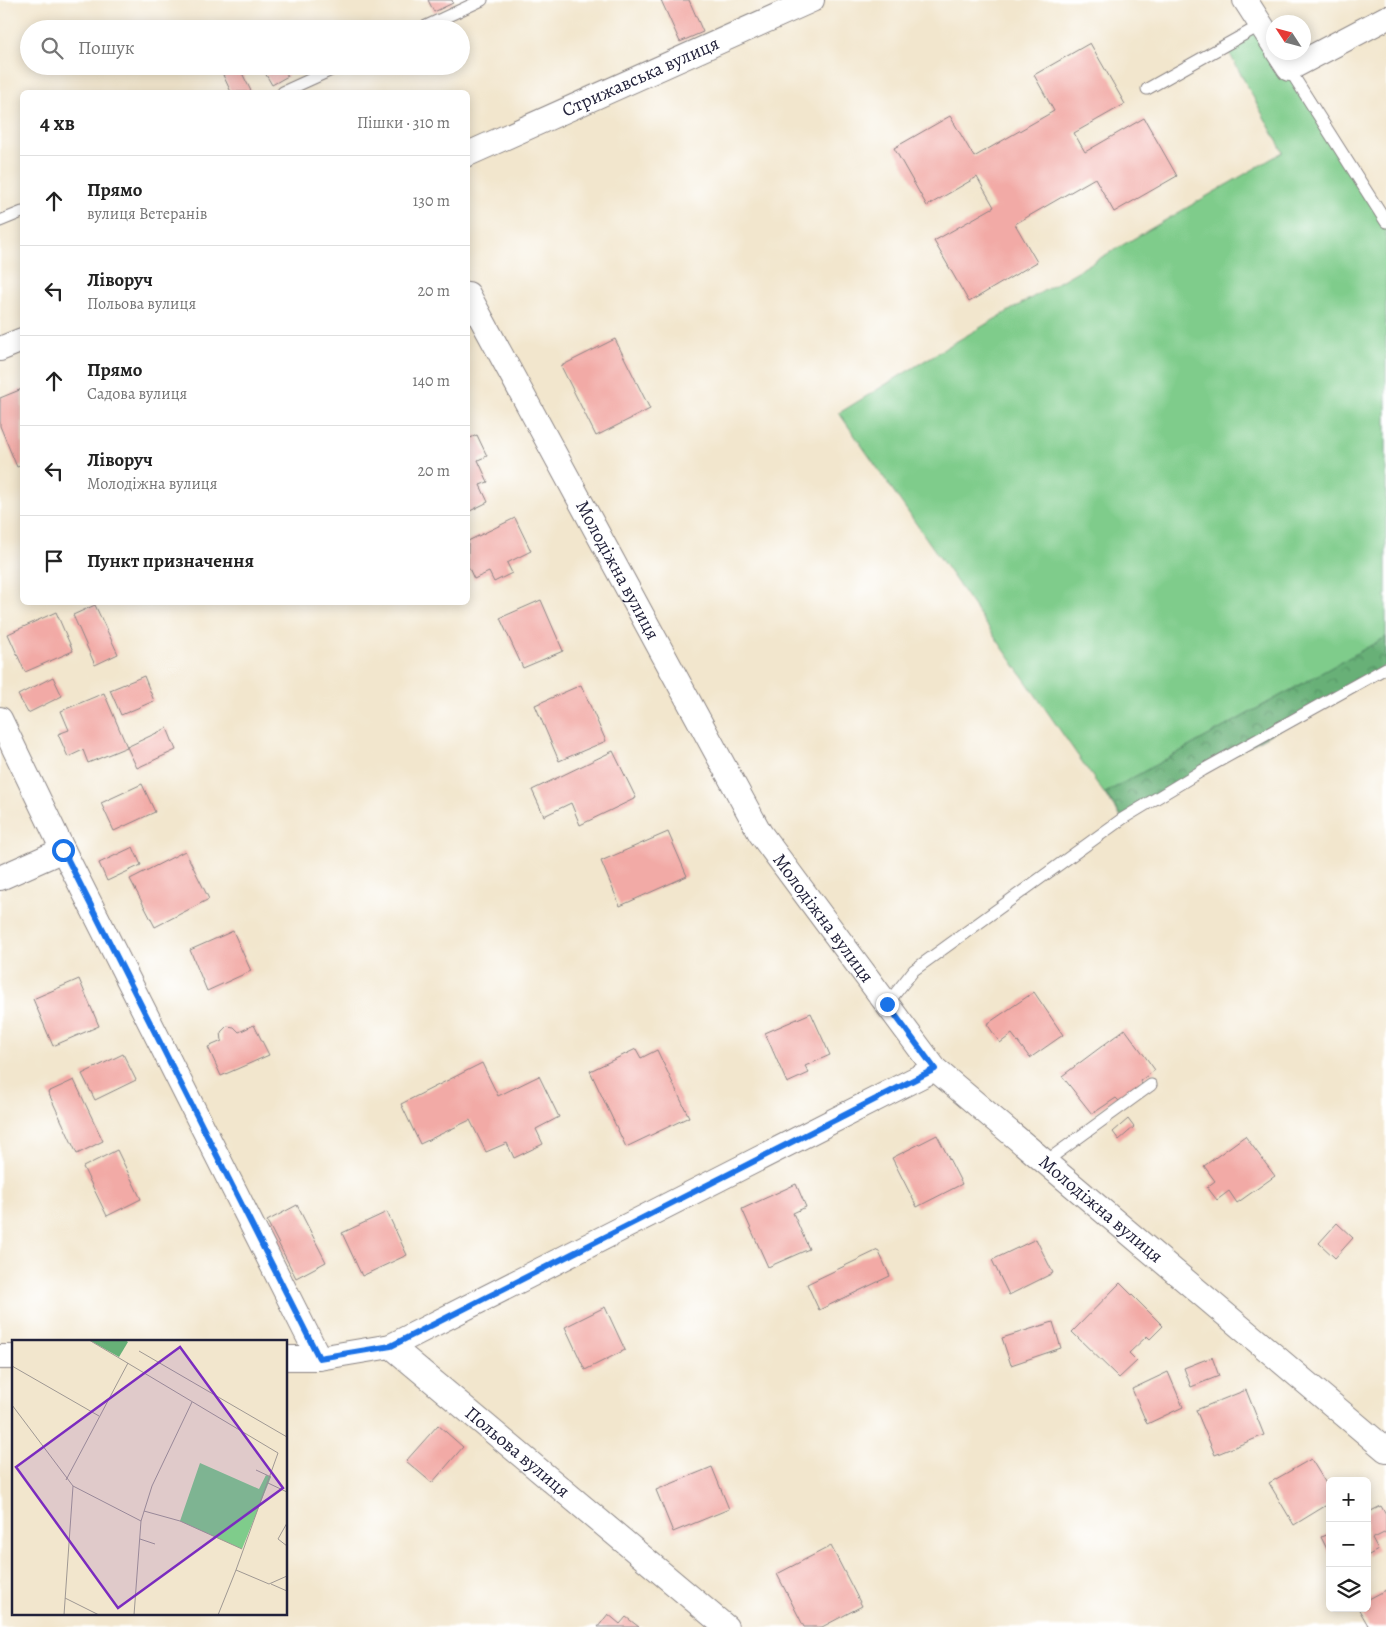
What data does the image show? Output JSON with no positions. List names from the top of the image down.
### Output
{
  "streets": {
    "street": ["Стрижавська вулиця", "Молодіжна вулиця", "Польова вулиця"]
  },
  "north": "top left",
  "page": {
    "search": "Пошук",
    "heading": ["4 хв", "Пішки · 310 m"],
    "list": [
      ["Прямо", "вулиця Ветеранів", "130 m"],
      ["Ліворуч", "Польова вулиця", "20 m"],
      ["Прямо", "Садова вулиця", "140 m"],
      ["Ліворуч", "Молодіжна вулиця", "20 m"],
      "Пункт призначення"
    ],
    "map_buttons": ["+", "−"]
  }
}
